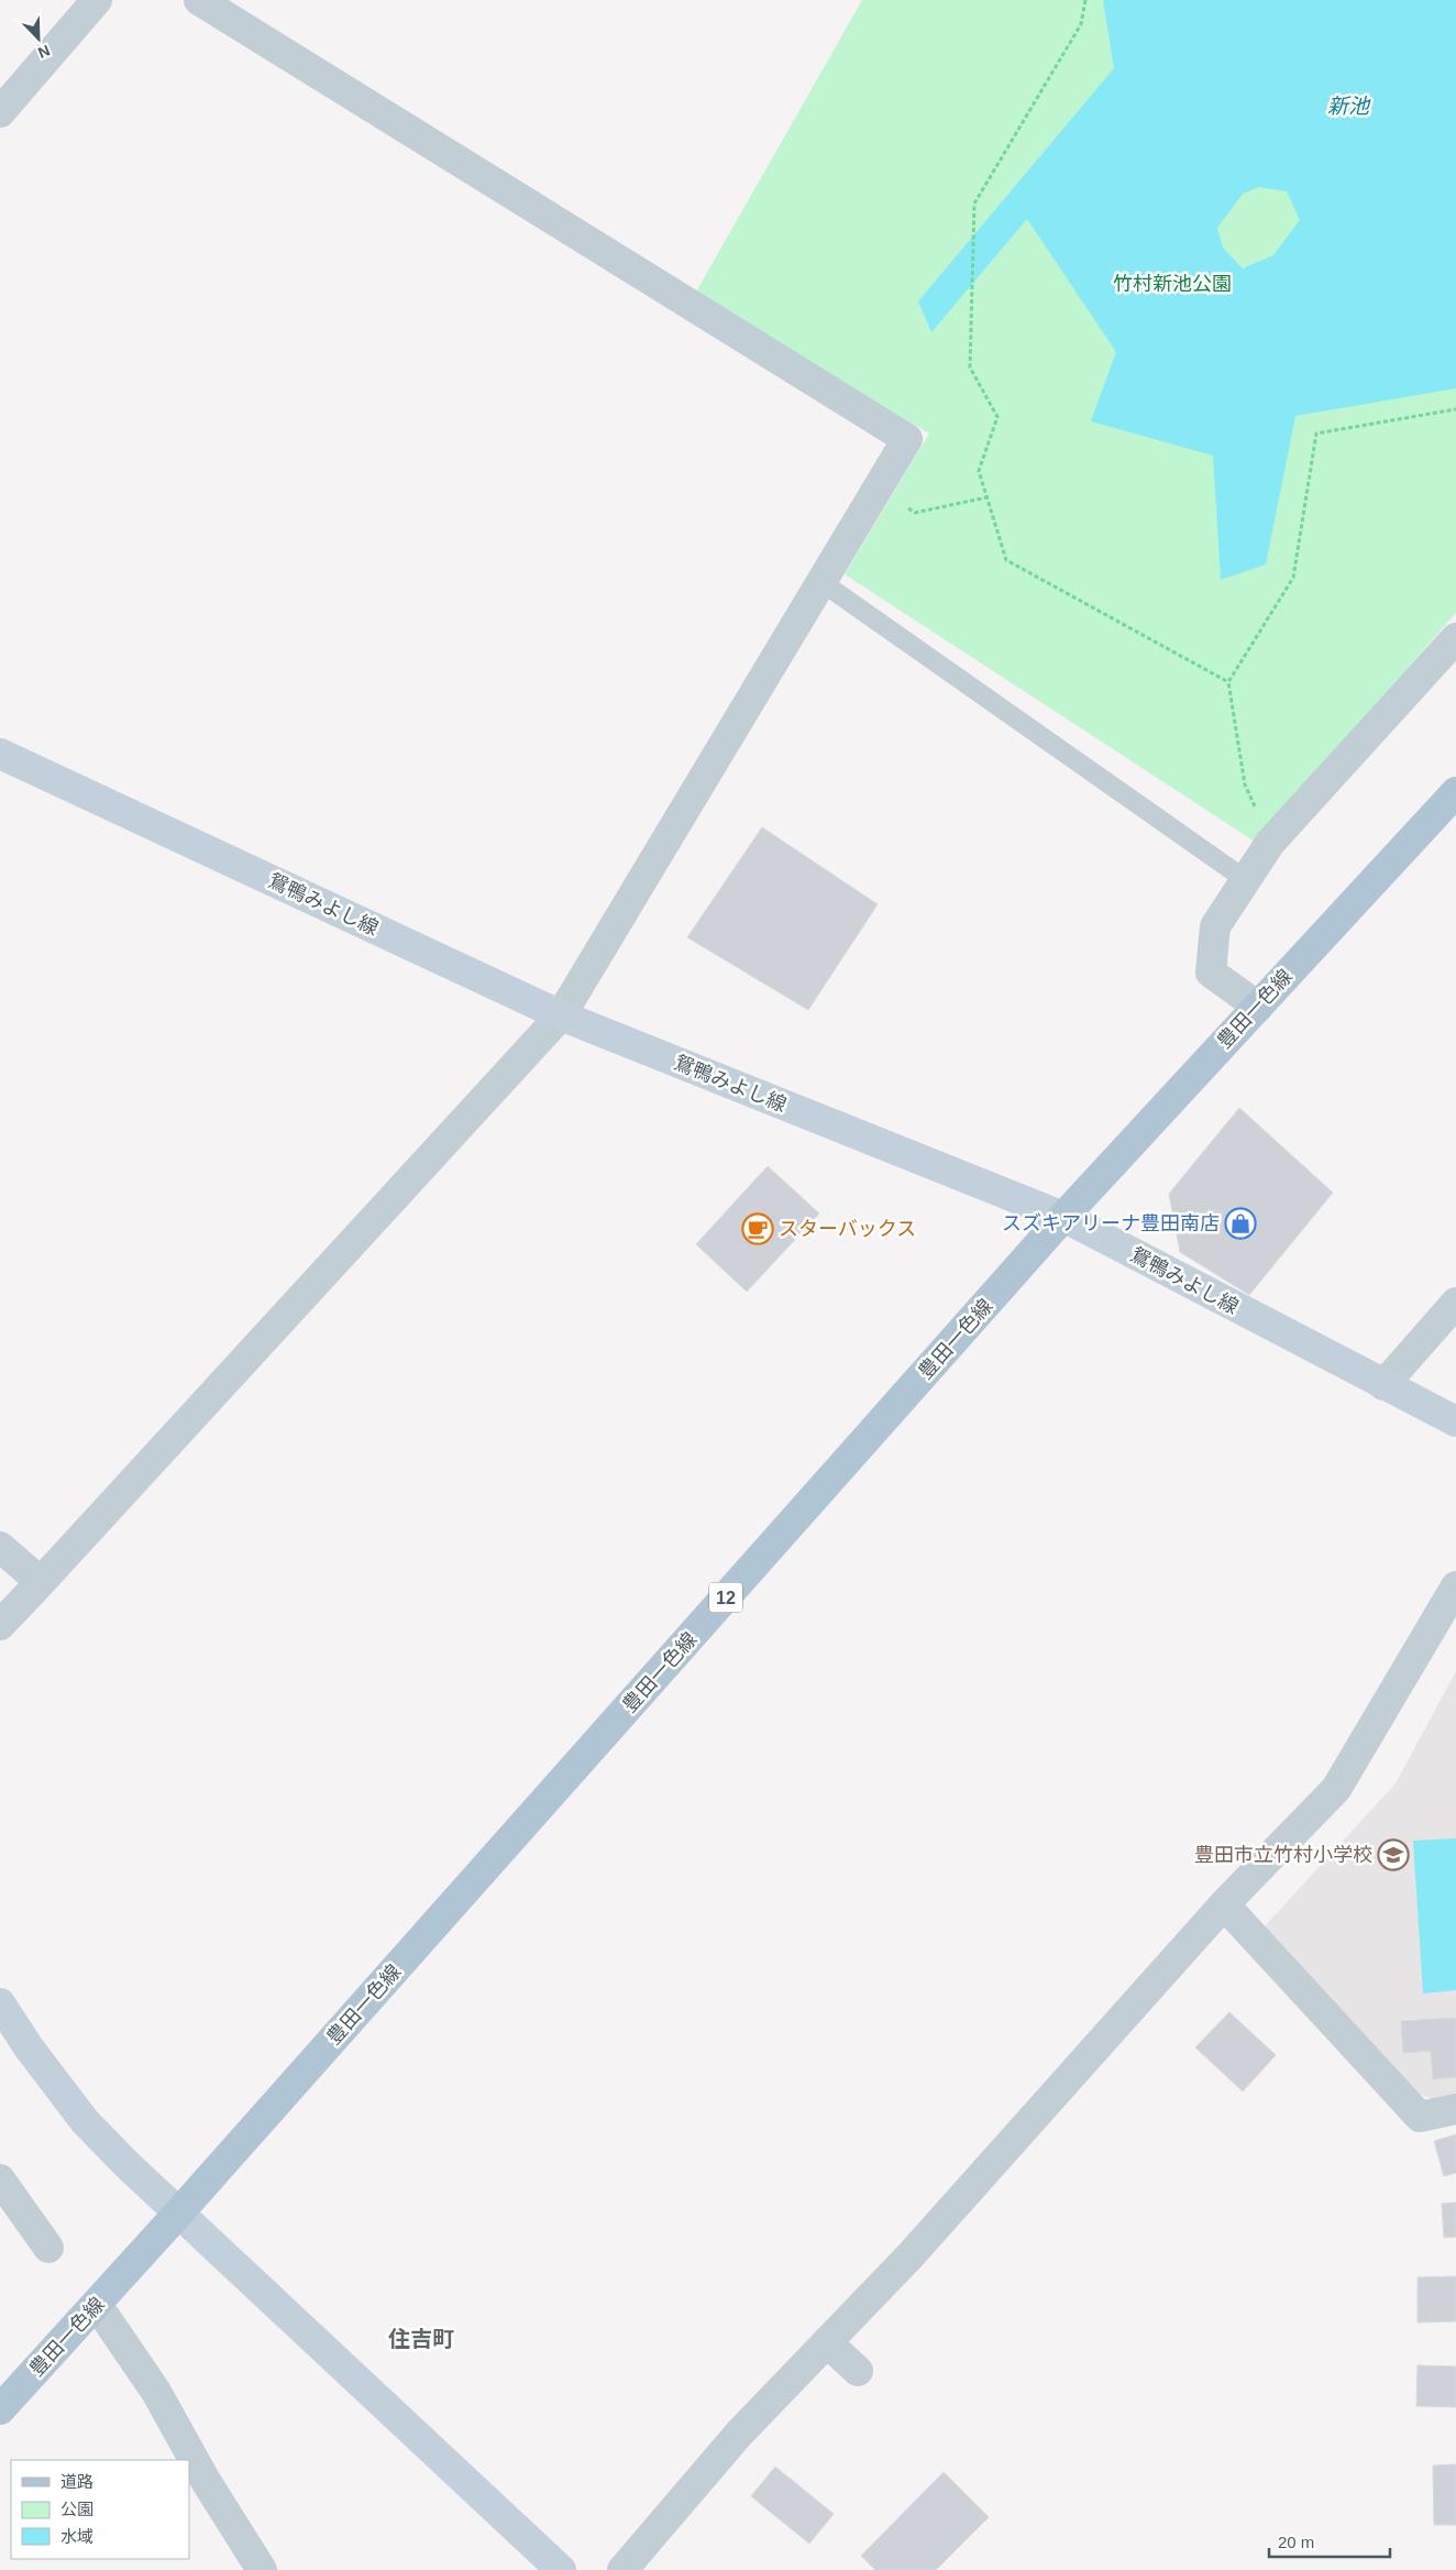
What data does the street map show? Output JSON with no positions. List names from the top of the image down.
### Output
{
  "streets": {
    "main road": ["鴛鴨みよし線", "豊田一色線", "12"]
  },
  "crossings": [
    ["鴛鴨みよし線", "豊田一色線"]
  ],
  "districts": ["住吉町"],
  "water": ["新池"],
  "parks": ["竹村新池公園"],
  "places": {
    "shop": ["スズキアリーナ豊田南店"],
    "cafe": ["スターバックス"],
    "school or university": ["豊田市立竹村小学校"]
  },
  "legend": ["道路", "公園", "水域"],
  "scale_bar": "20 m",
  "north": "bottom right"
}
